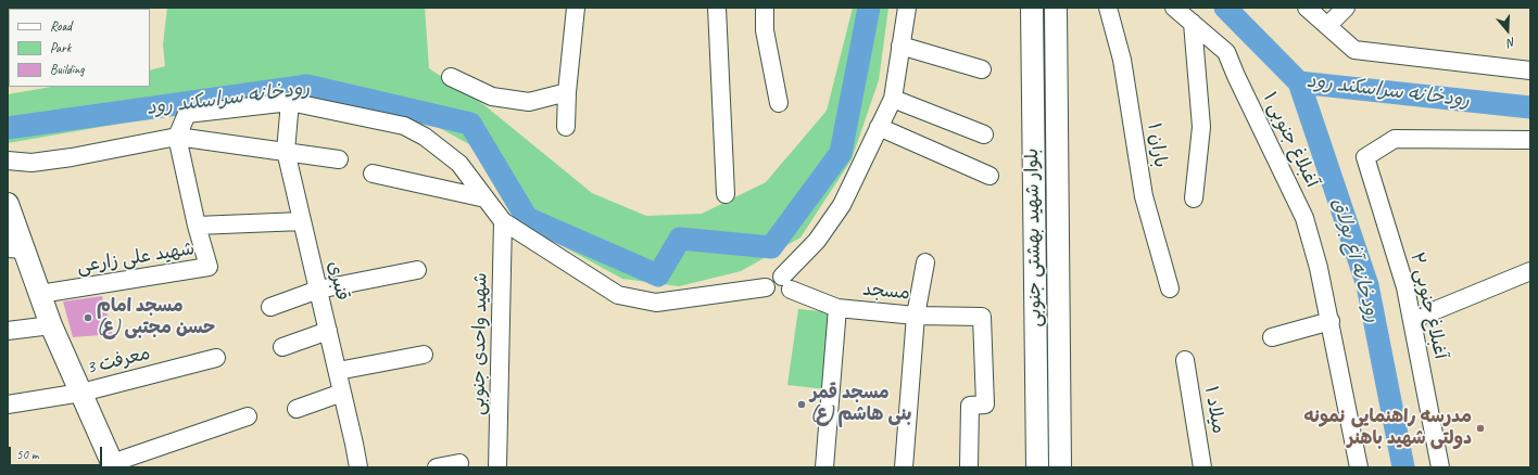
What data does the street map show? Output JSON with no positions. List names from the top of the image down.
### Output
{
  "streets": {
    "main road": ["بلوار شهید بهشتی جنوبی"],
    "street": [
      "آغبلاغ جنوبی ۱",
      "باران ۱",
      "شهيد علی زارعی",
      "قنبری",
      "مسجد",
      "آغبلاغ جنوبی ۲",
      "شهید واحدی جنوبی",
      "معرفت 3",
      "میلاد ۱"
    ]
  },
  "water": ["رودخانه سراسکند رود", "رودخانه آغ بولاق"],
  "places": ["مسجد امام حسن مجتبی (ع)", "مسجد قمر بنی هاشم (ع)", "مدرسه راهنمایی نمونه دولتی شهید باهنر"],
  "legend": ["Road", "Park", "Building"],
  "scale_bar": "50 m",
  "north": "bottom"
}
